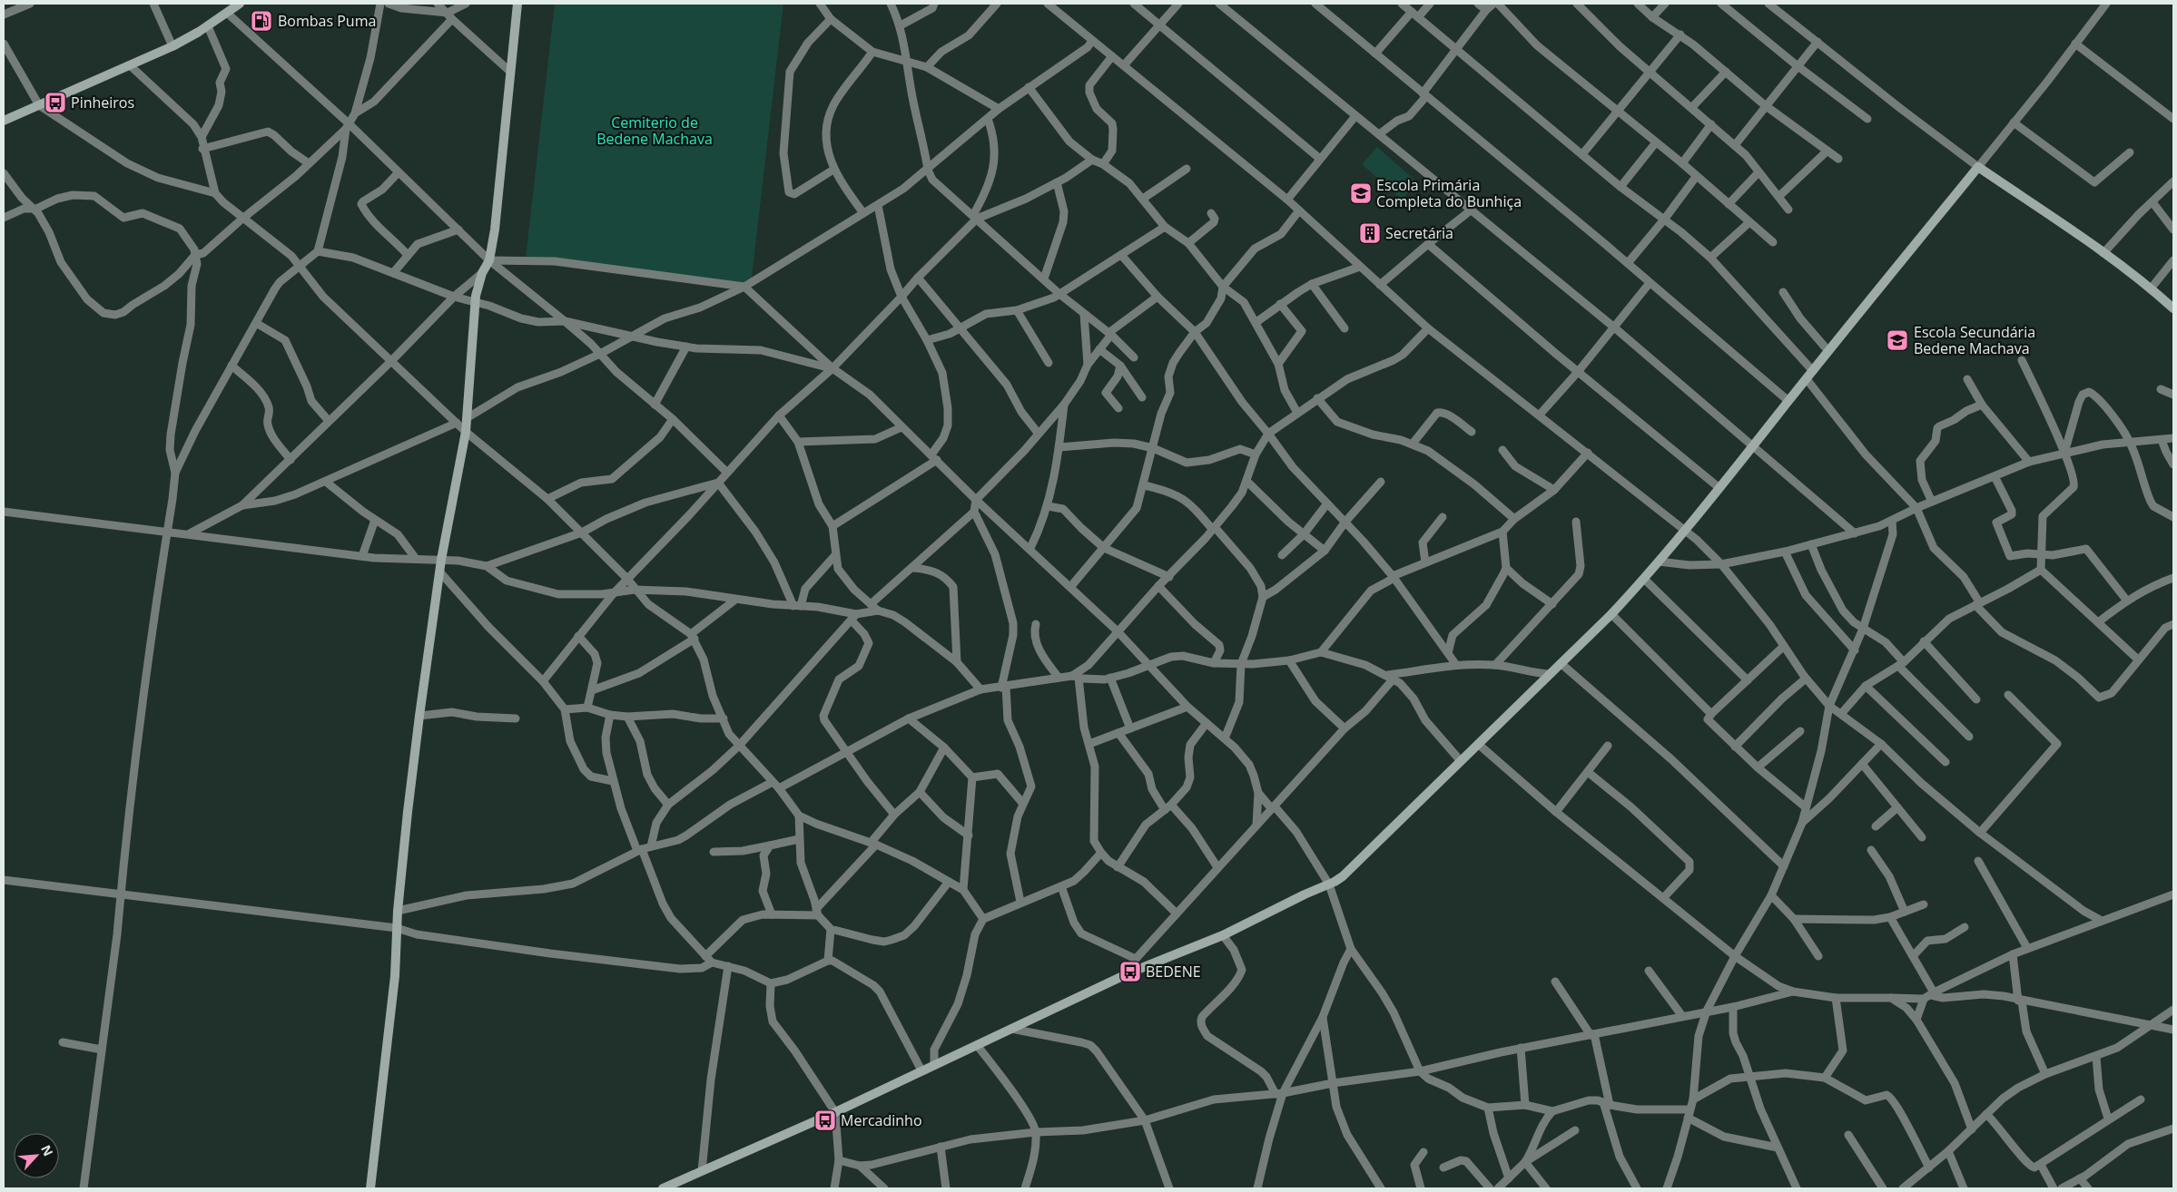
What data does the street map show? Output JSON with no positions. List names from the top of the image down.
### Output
{
  "parks": ["Cemiterio de Bedene Machava"],
  "places": {
    "fuel station": ["Bombas Puma"],
    "bus stop": ["Pinheiros", "BEDENE", "Mercadinho"],
    "school or university": ["Escola Primária Completa do Bunhiça", "Escola Secundária Bedene Machava"],
    "building": ["Secretária"]
  },
  "north": "top right"
}
